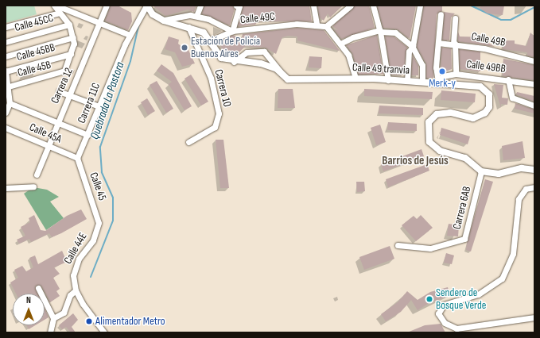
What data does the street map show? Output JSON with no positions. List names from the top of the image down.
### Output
{
  "streets": {
    "main road": ["Calle 49 tranvia"],
    "street": [
      "Calle 49C",
      "Calle 45CC",
      "Calle 49B",
      "Calle 45BB",
      "Calle 49BB",
      "Calle 45B",
      "Carrera 12",
      "Carrera 10",
      "Carrera 11C",
      "Calle 45A",
      "Calle 45",
      "Carrera 6AB",
      "Calle 44E"
    ]
  },
  "crossings": [
    ["Calle 45CC", "Carrera 12"],
    ["Calle 45CC", "Carrera 11C"],
    ["Calle 45BB", "Calle 45B"],
    ["Calle 49BB", "Calle 49 tranvia"],
    ["Calle 49 tranvia", "Carrera 10"],
    ["Calle 49 tranvia", "Carrera 6AB"],
    ["Carrera 12", "Calle 45A"],
    ["Carrera 11C", "Calle 45A"],
    ["Carrera 11C", "Calle 45"],
    ["Calle 45A", "Calle 45"],
    ["Calle 45", "Calle 44E"]
  ],
  "districts": ["Barrios de Jesús"],
  "water": ["Quebrada La Pastora"],
  "places": [
    "Estación de Policía Buenos Aires",
    "Merk-y",
    "Sendero de Bosque Verde",
    "Alimentador Metro"
  ],
  "north": "top"
}
